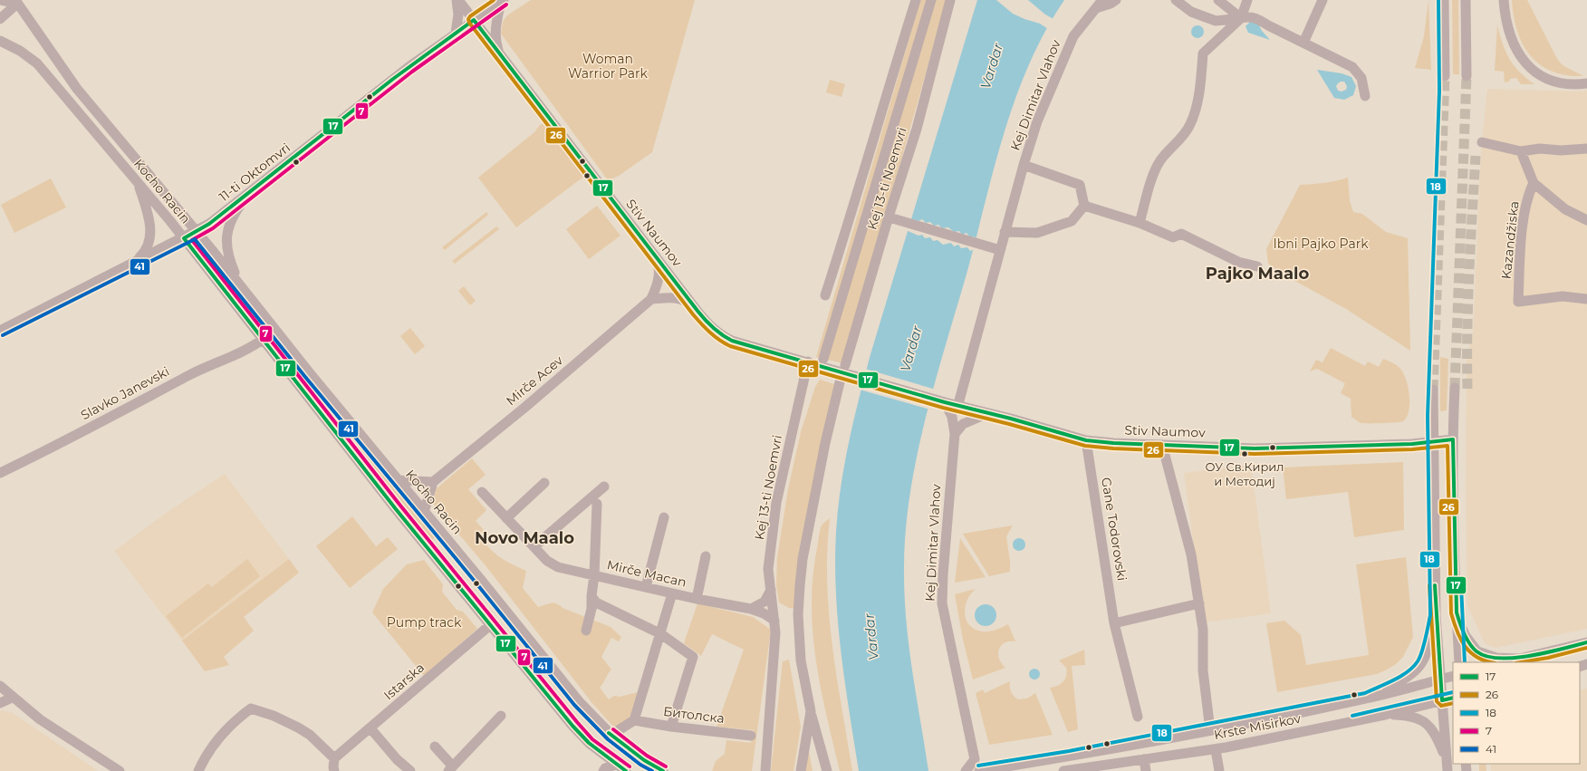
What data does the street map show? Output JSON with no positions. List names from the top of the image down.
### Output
{
  "streets": {
    "street": [
      "Kej Dimitar Vlahov",
      "11-ti Oktomvri",
      "Kej 13-ti Noemvri",
      "Kocho Racin",
      "Stiv Naumov",
      "Kazandžiska",
      "Mirče Acev",
      "Slavko Janevski",
      "Gane Todorovski",
      "Mirče Macan",
      "Istarska",
      "Битолска",
      "Krste Misirkov"
    ]
  },
  "crossings": [
    ["Kej Dimitar Vlahov", "Stiv Naumov"],
    ["11-ti Oktomvri", "Kocho Racin"],
    ["11-ti Oktomvri", "Stiv Naumov"],
    ["Kej 13-ti Noemvri", "Stiv Naumov"],
    ["Kej 13-ti Noemvri", "Mirče Macan"],
    ["Kocho Racin", "Slavko Janevski"],
    ["Kocho Racin", "Istarska"],
    ["Stiv Naumov", "Gane Todorovski"]
  ],
  "districts": ["Pajko Maalo", "Novo Maalo"],
  "water": ["Vardar"],
  "parks": ["Woman Warrior Park", "Ibni Pajko Park", "Pump track"],
  "places": ["ОУ Св.Кирил и Методиј"],
  "lines": [
    "transit line 26",
    "transit line 18",
    "transit line 7",
    "transit line 17",
    "transit line 41"
  ],
  "legend": [
    "17",
    "26",
    "18",
    "7",
    "41"
  ]
}
